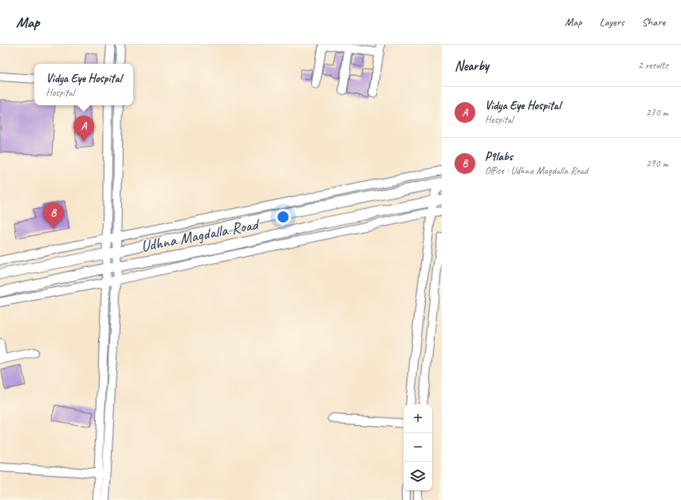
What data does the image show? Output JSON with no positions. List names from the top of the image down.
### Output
{
  "streets": {
    "main road": ["Udhna Magdalla Road"]
  },
  "page": {
    "header": "Map",
    "nav": ["Map", "Layers", "Share"],
    "heading": ["Nearby", "2 results"],
    "popup": ["Vidya Eye Hospital", "Hospital"],
    "list": [
      {
        "mark": "A",
        "name": "Vidya Eye Hospital",
        "note": "Hospital",
        "value": "270 m"
      },
      {
        "mark": "B",
        "name": "P9labs",
        "note": "Office · Udhna Magdalla Road",
        "value": "290 m"
      }
    ],
    "pins": ["A", "B"],
    "map_buttons": ["+", "−"]
  }
}
